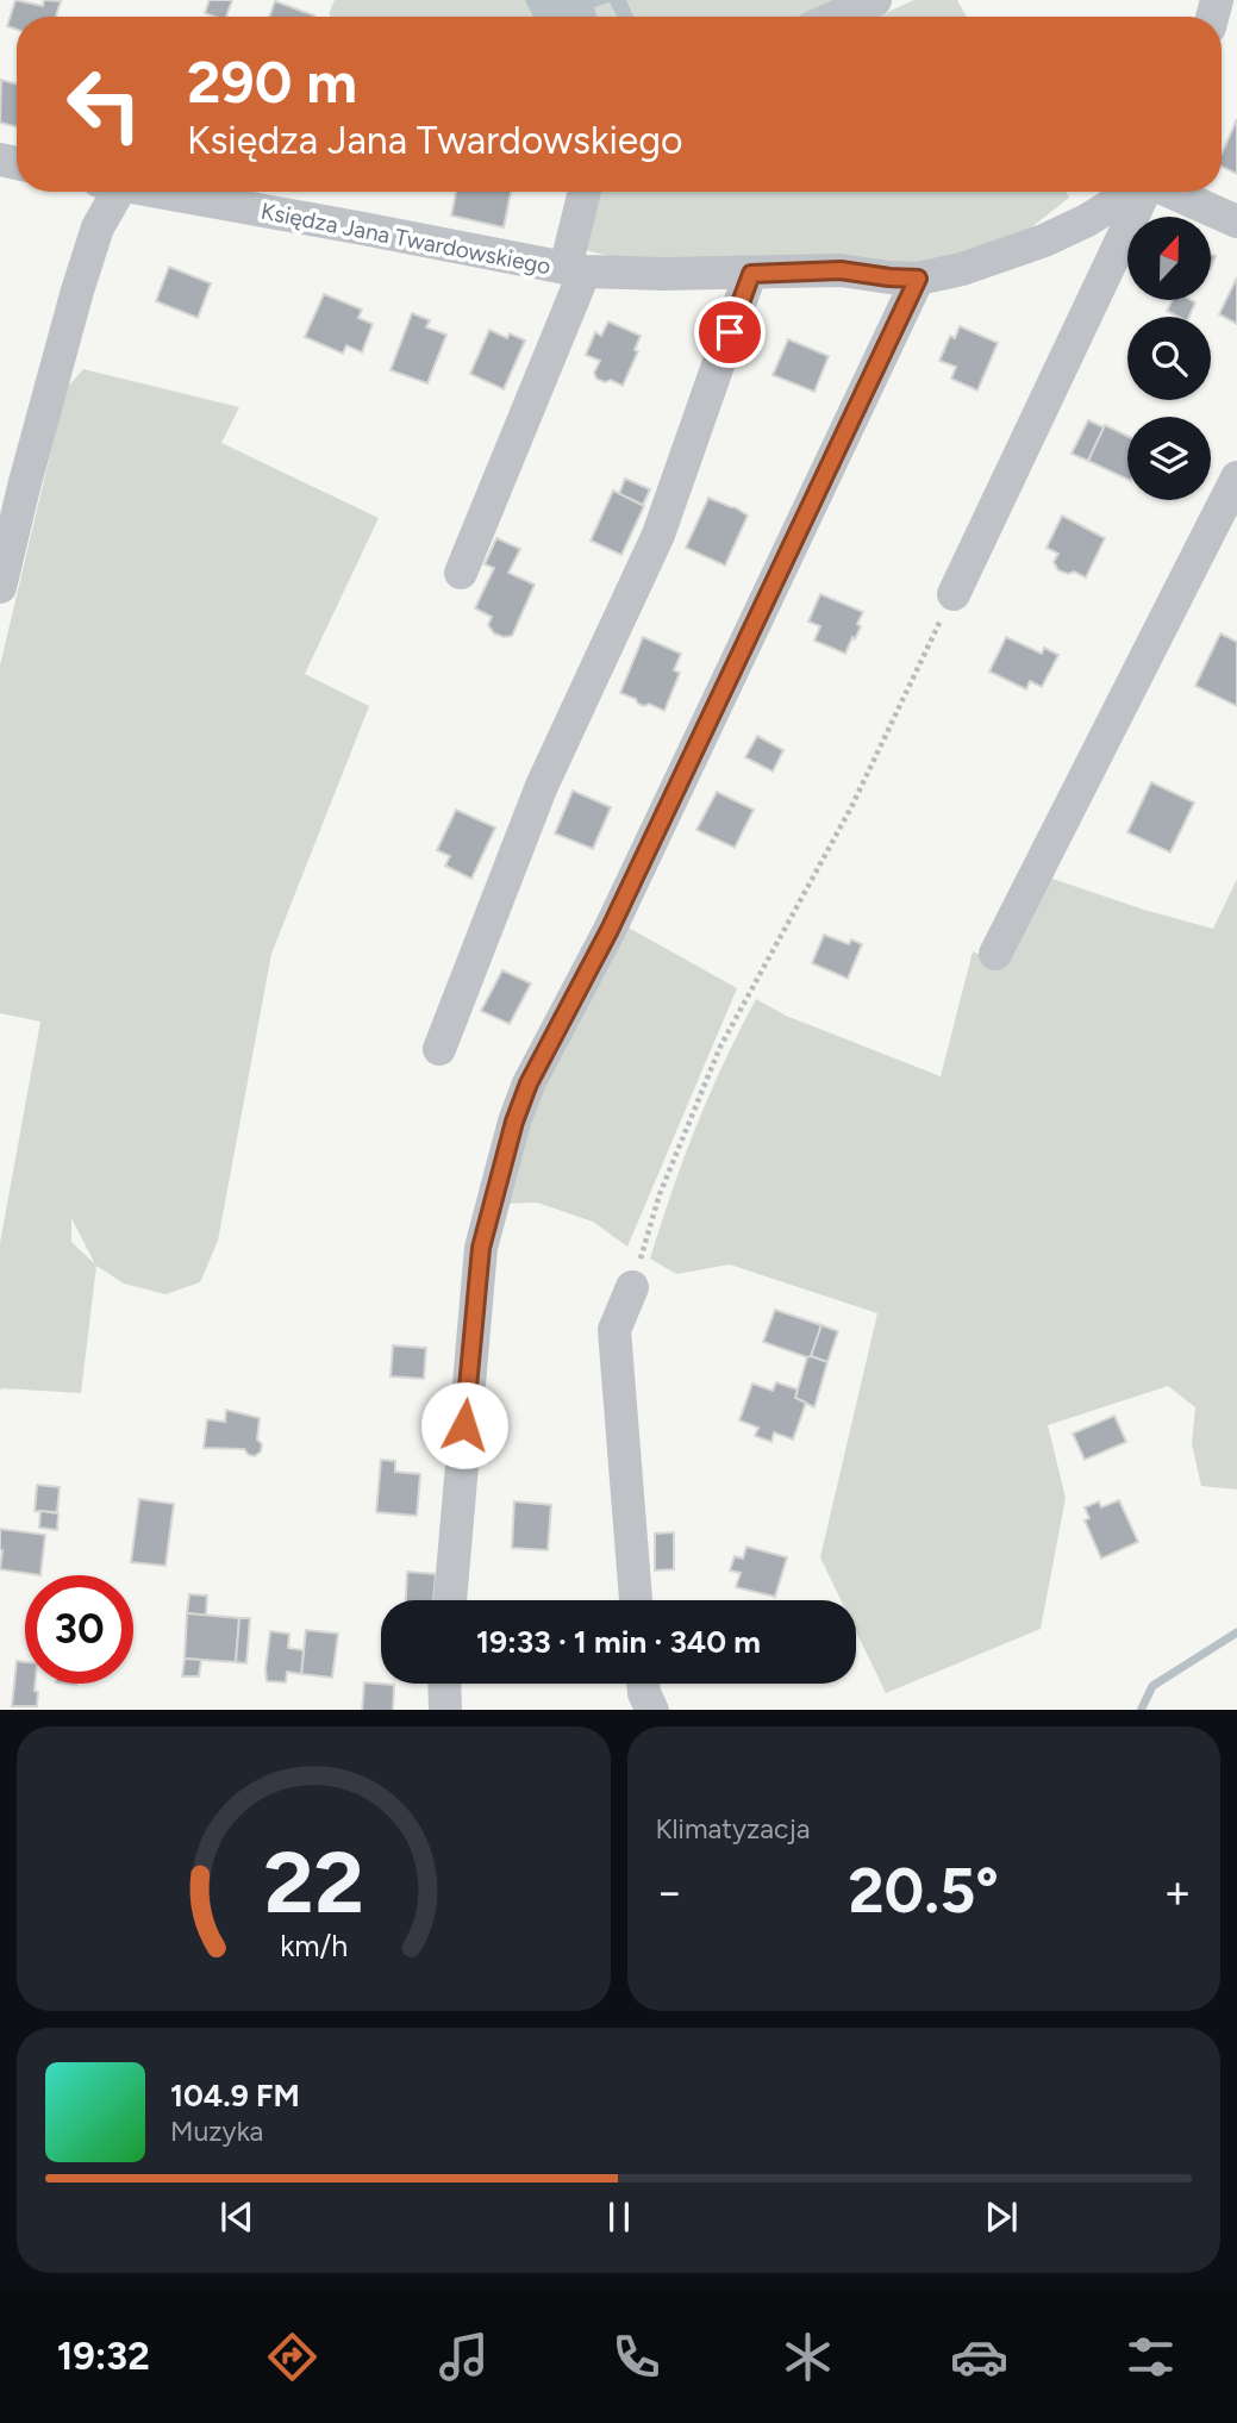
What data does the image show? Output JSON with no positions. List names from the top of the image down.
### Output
{
  "streets": {
    "street": ["Księdza Jana Twardowskiego"]
  },
  "north": "top",
  "page": {
    "turn": ["290 m", "Księdza Jana Twardowskiego"],
    "limit": "30",
    "trip": "19:33 · 1 min · 340 m",
    "tile": "Klimatyzacja",
    "heat": ["−", "20.5°", "+"],
    "song": ["104.9 FM", "Muzyka"],
    "tabs": "19:32",
    "gauge": ["22", "km/h"]
  }
}
